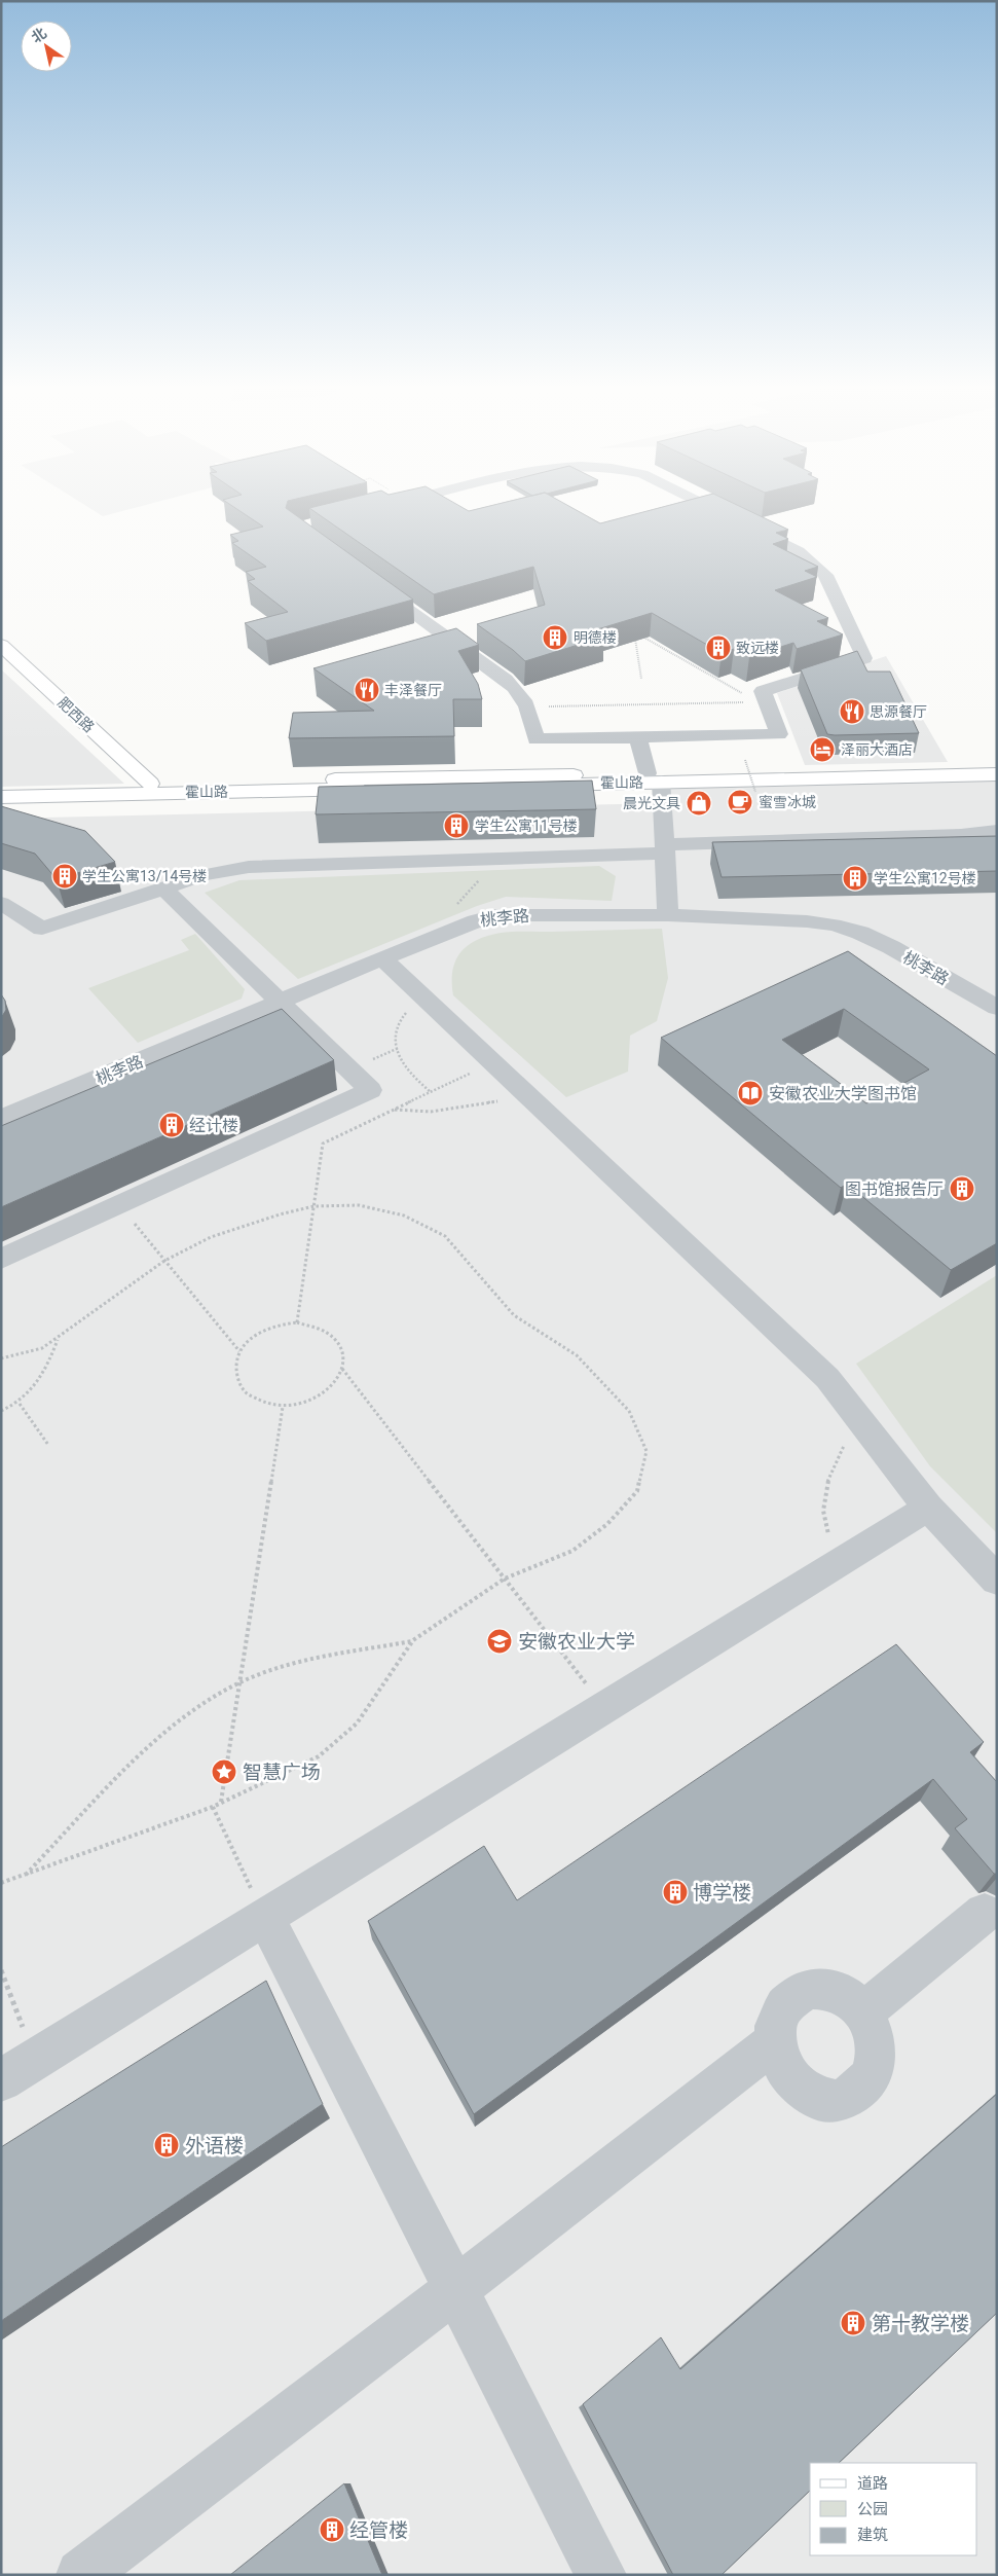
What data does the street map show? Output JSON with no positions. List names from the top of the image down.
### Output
{
  "streets": {
    "main road": ["肥西路", "霍山路"],
    "street": ["桃李路"]
  },
  "crossings": [
    ["肥西路", "霍山路"]
  ],
  "places": {
    "building": [
      "明德楼",
      "致远楼",
      "学生公寓11号楼",
      "学生公寓13/14号楼",
      "学生公寓12号楼",
      "经计楼",
      "图书馆报告厅",
      "博学楼",
      "外语楼",
      "第十教学楼",
      "经管楼"
    ],
    "restaurant": ["丰泽餐厅", "思源餐厅"],
    "hotel": ["泽丽大酒店"],
    "cafe": ["蜜雪冰城"],
    "shop": ["晨光文具"],
    "library": ["安徽农业大学图书馆"],
    "school or university": ["安徽农业大学"],
    "place": ["智慧广场"]
  },
  "legend": ["道路", "公园", "建筑"],
  "north": "top left"
}
